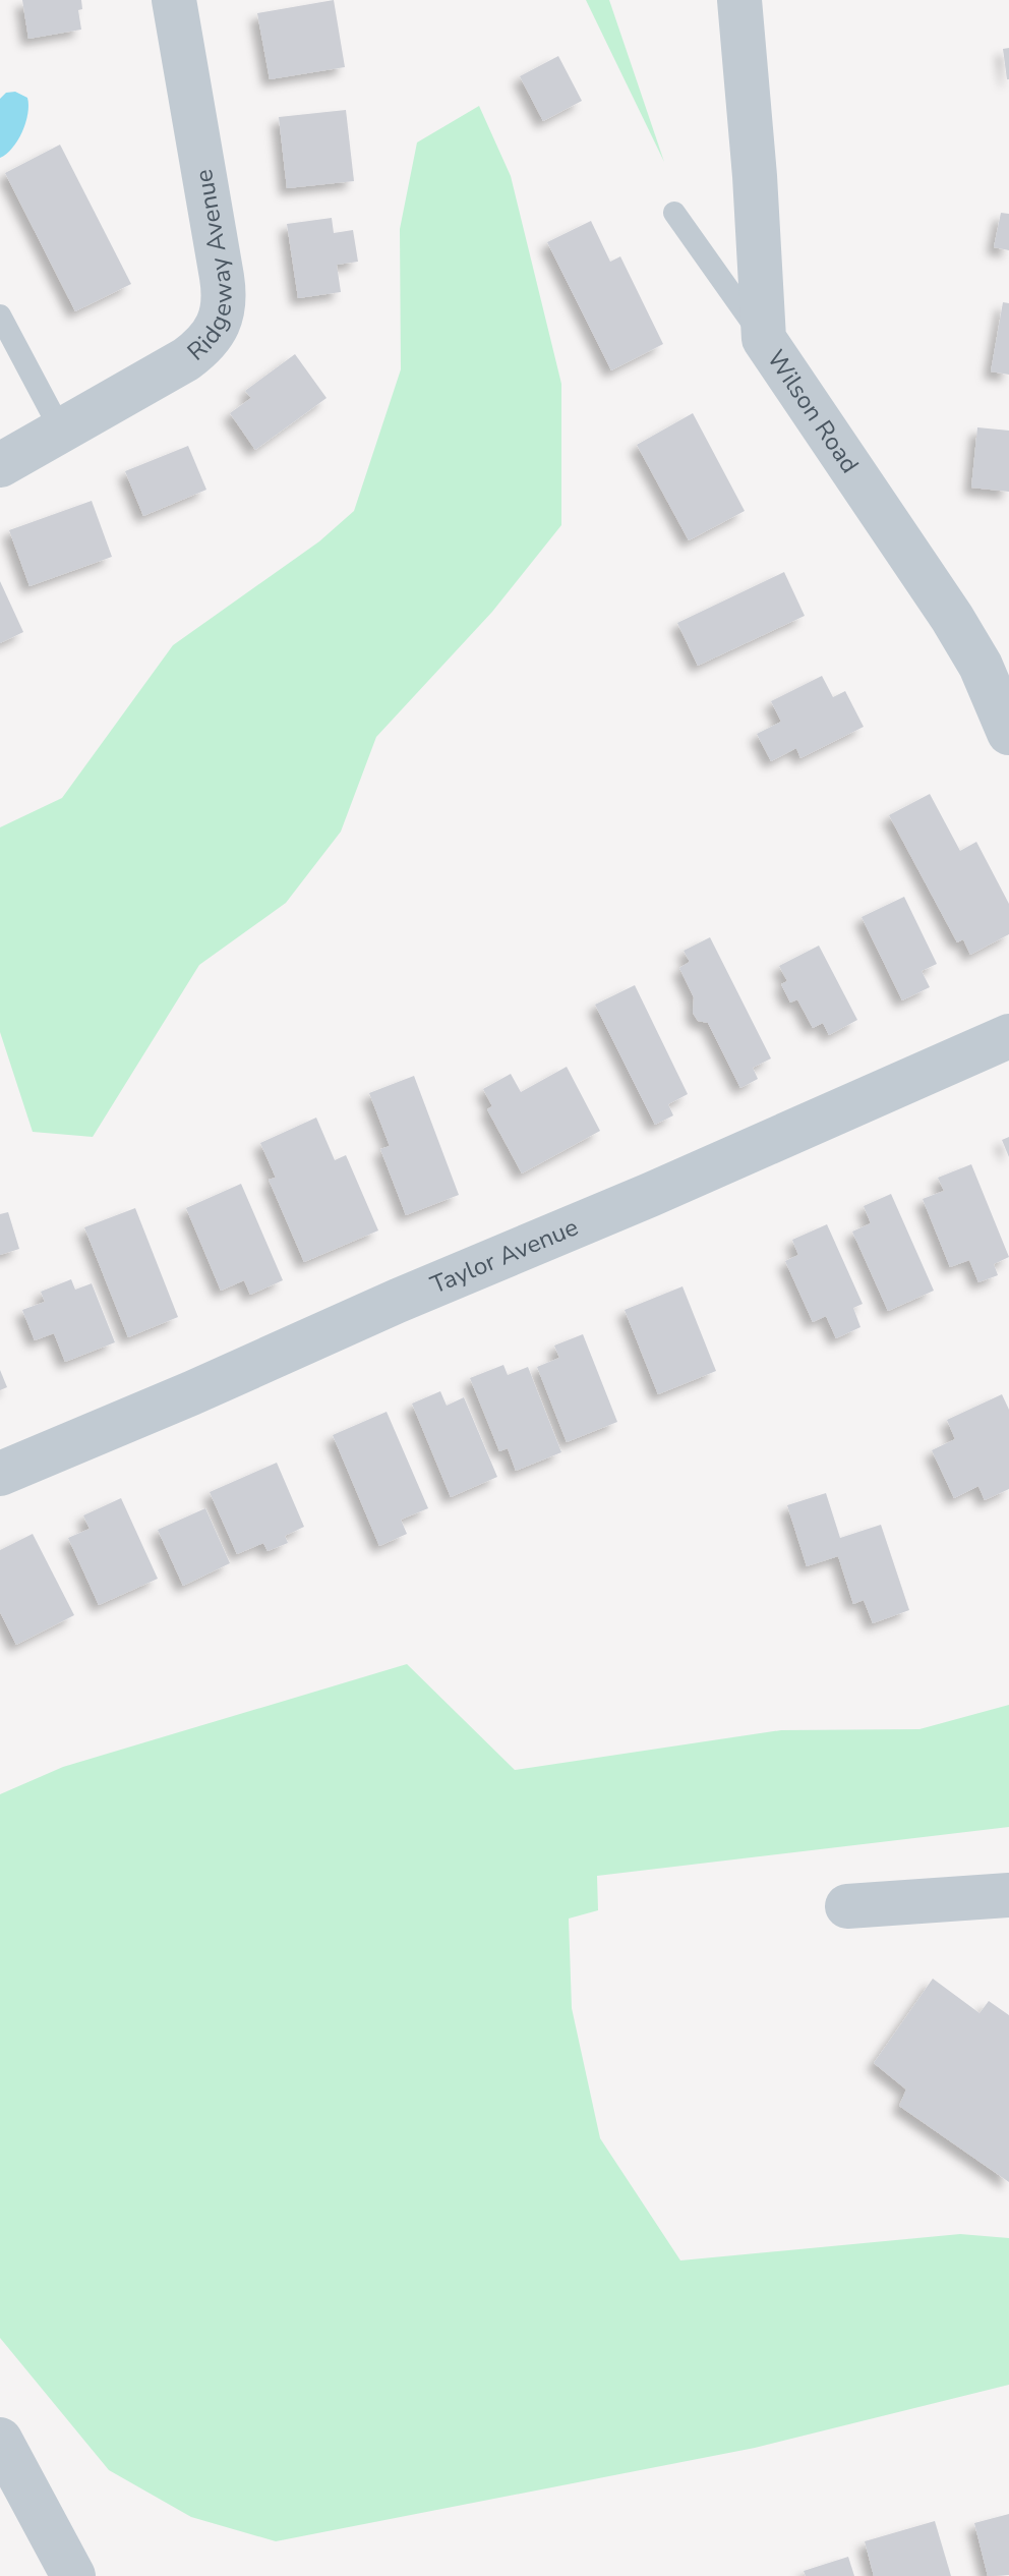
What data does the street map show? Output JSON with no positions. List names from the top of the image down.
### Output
{
  "streets": {
    "street": ["Ridgeway Avenue", "Wilson Road", "Taylor Avenue"]
  }
}
